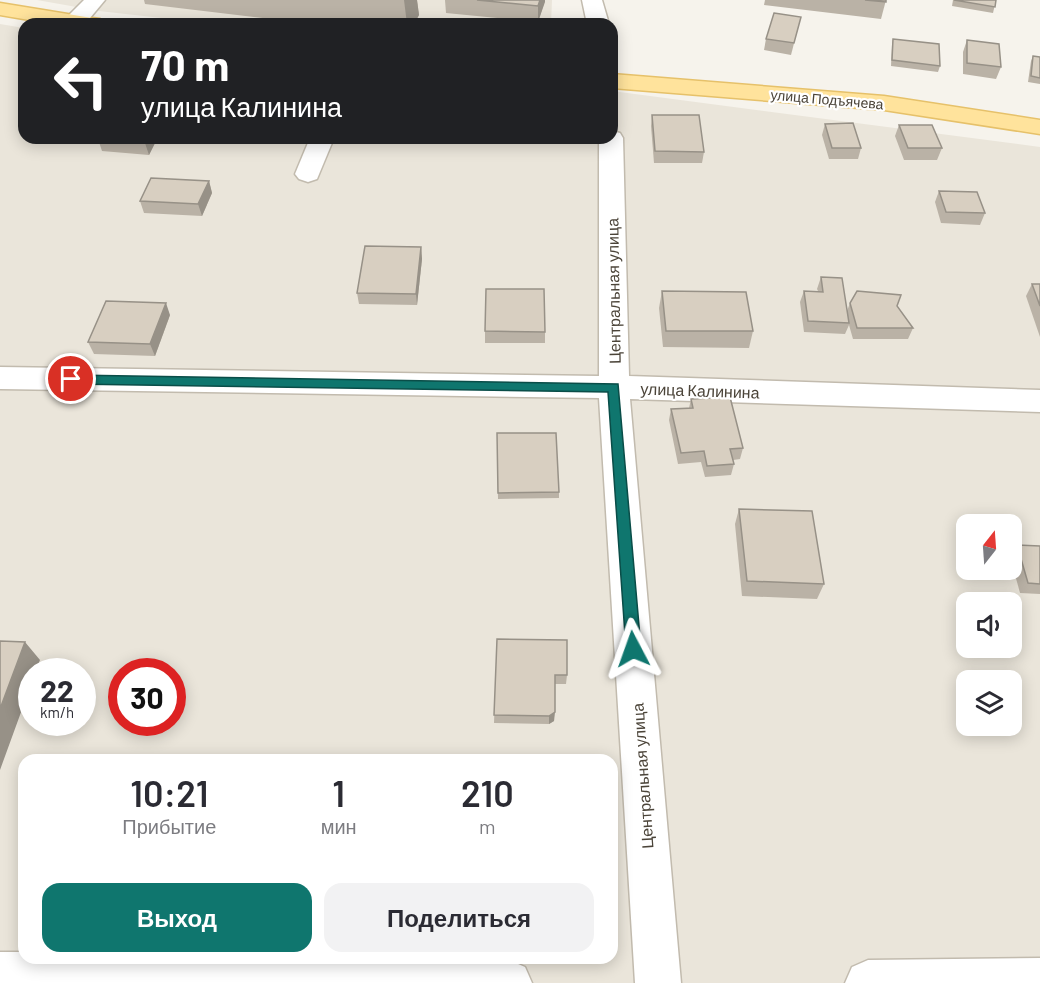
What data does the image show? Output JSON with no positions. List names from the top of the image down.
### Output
{
  "streets": {
    "main road": ["улица Подъячева"],
    "street": ["Центральная улица", "улица Калинина"]
  },
  "crossings": [
    ["Центральная улица", "улица Калинина"]
  ],
  "north": "top",
  "page": {
    "turn": ["70 m", "улица Калинина"],
    "speed": "22 km/h",
    "limit": "30",
    "eta": [
      "10:21",
      "Прибытие",
      "1",
      "мин",
      "210",
      "m"
    ],
    "buttons": ["Выход", "Поделиться"]
  }
}
